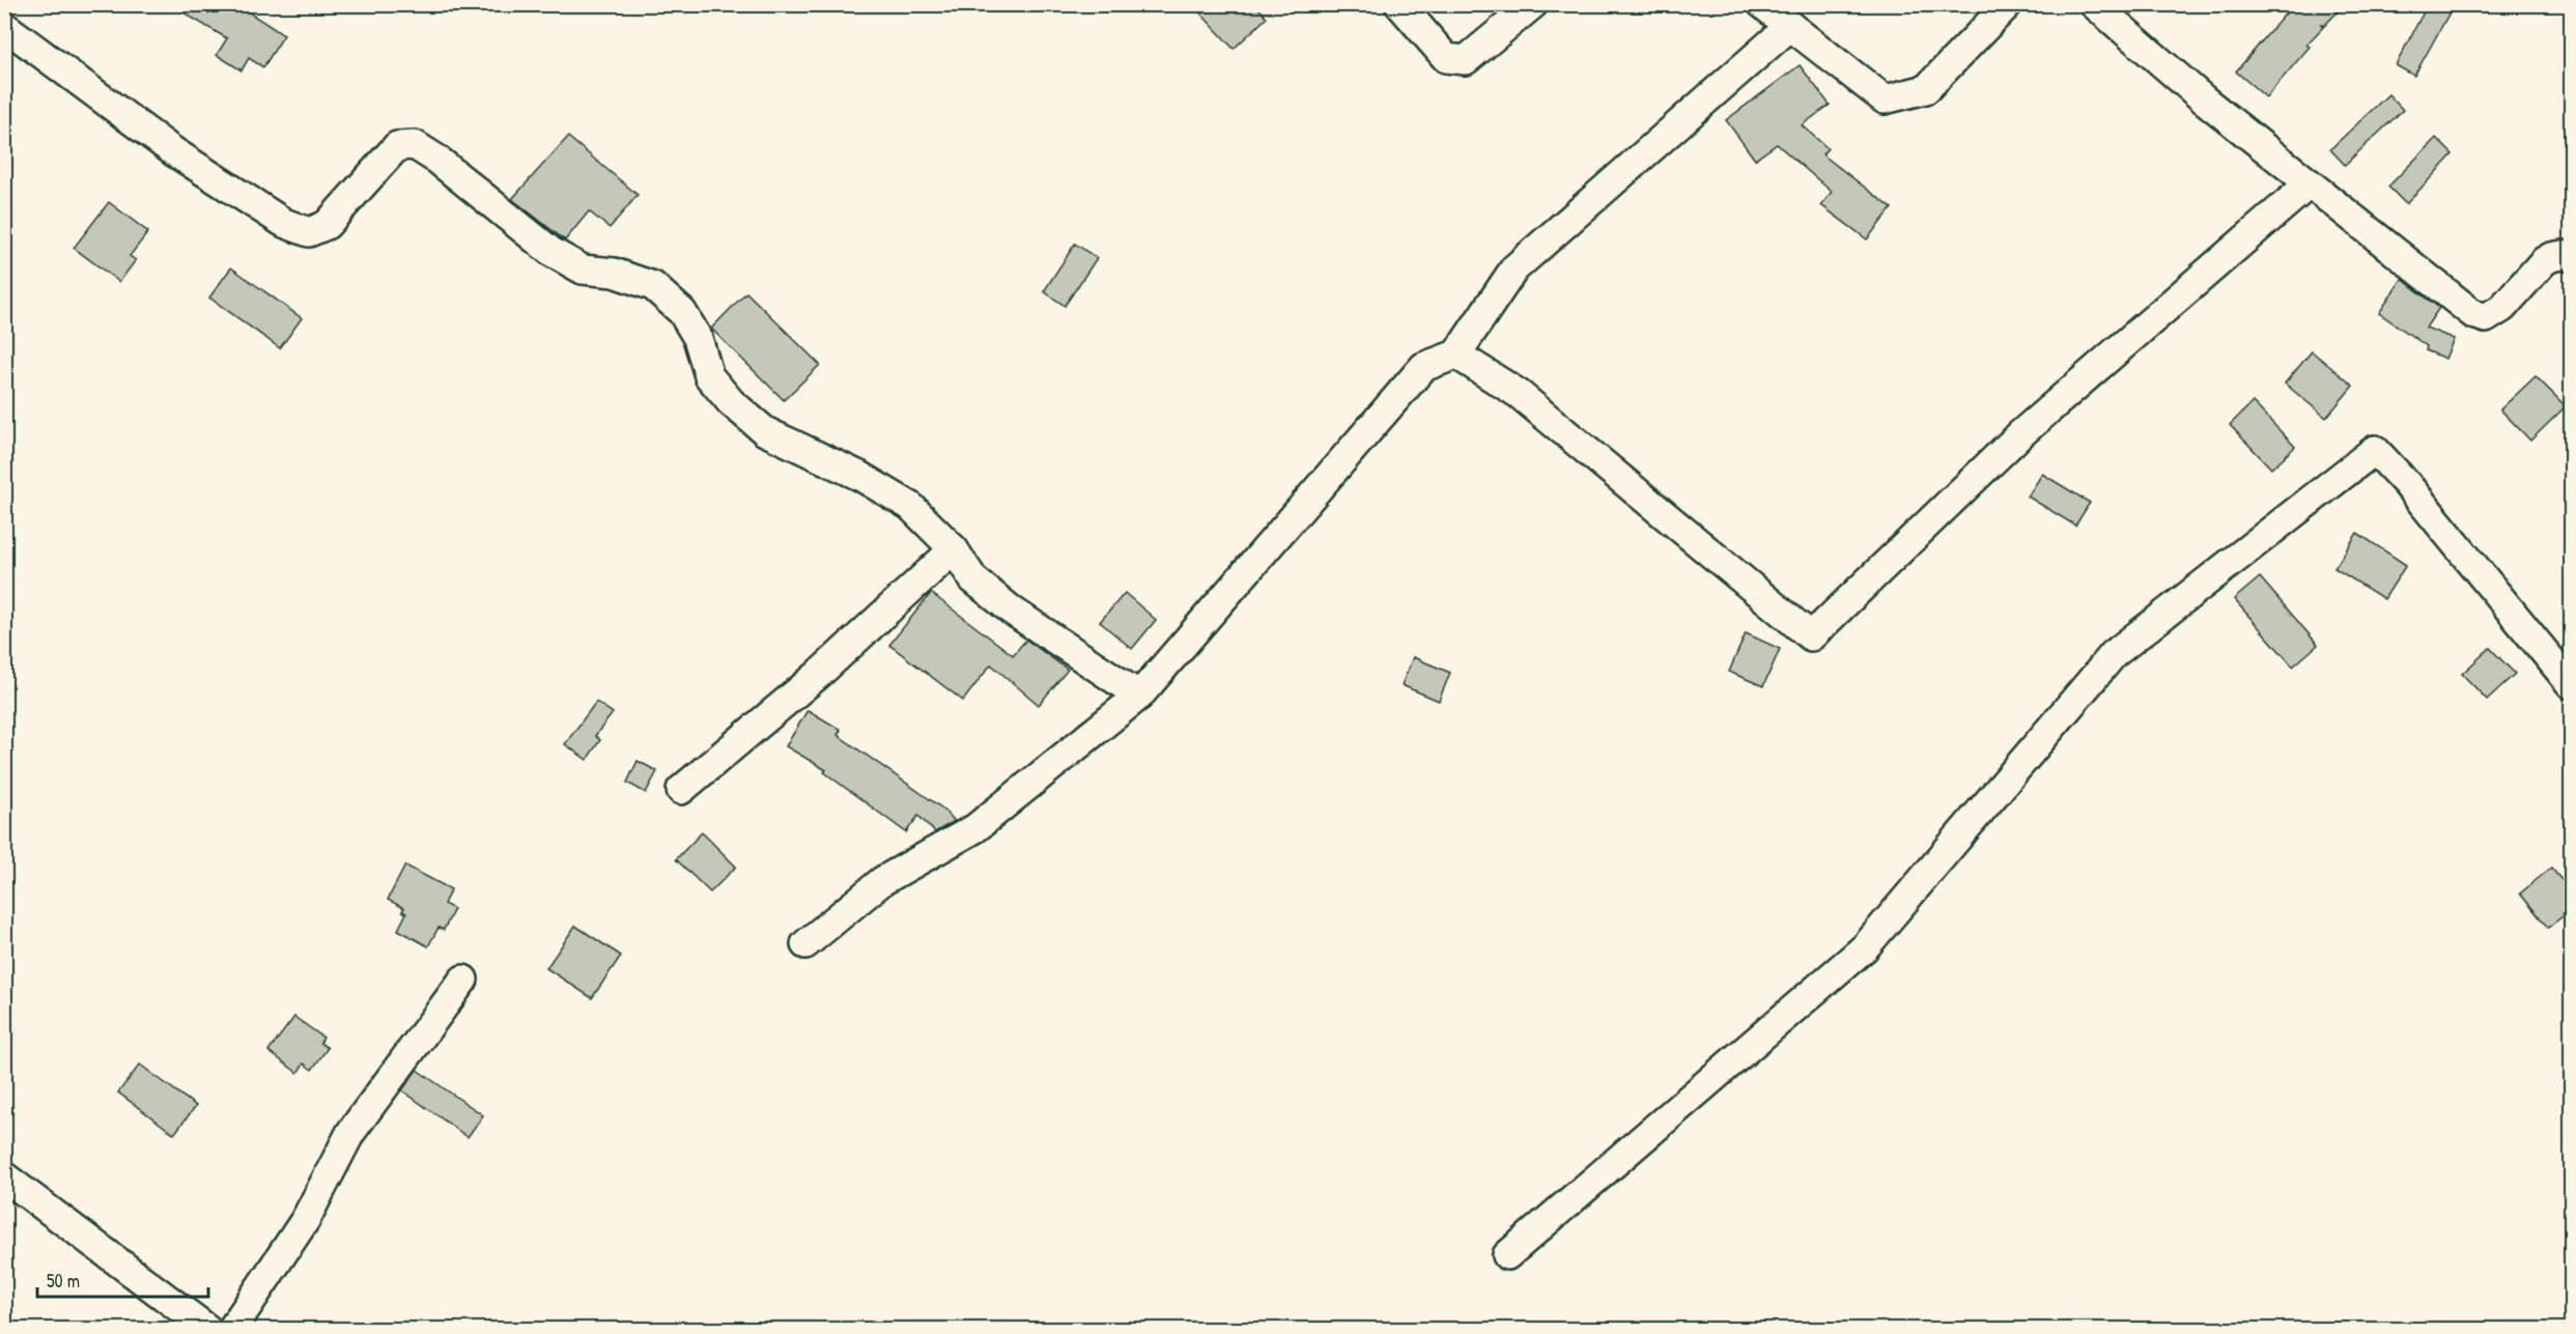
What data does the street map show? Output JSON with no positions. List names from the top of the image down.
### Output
{
  "scale_bar": "50 m"
}
